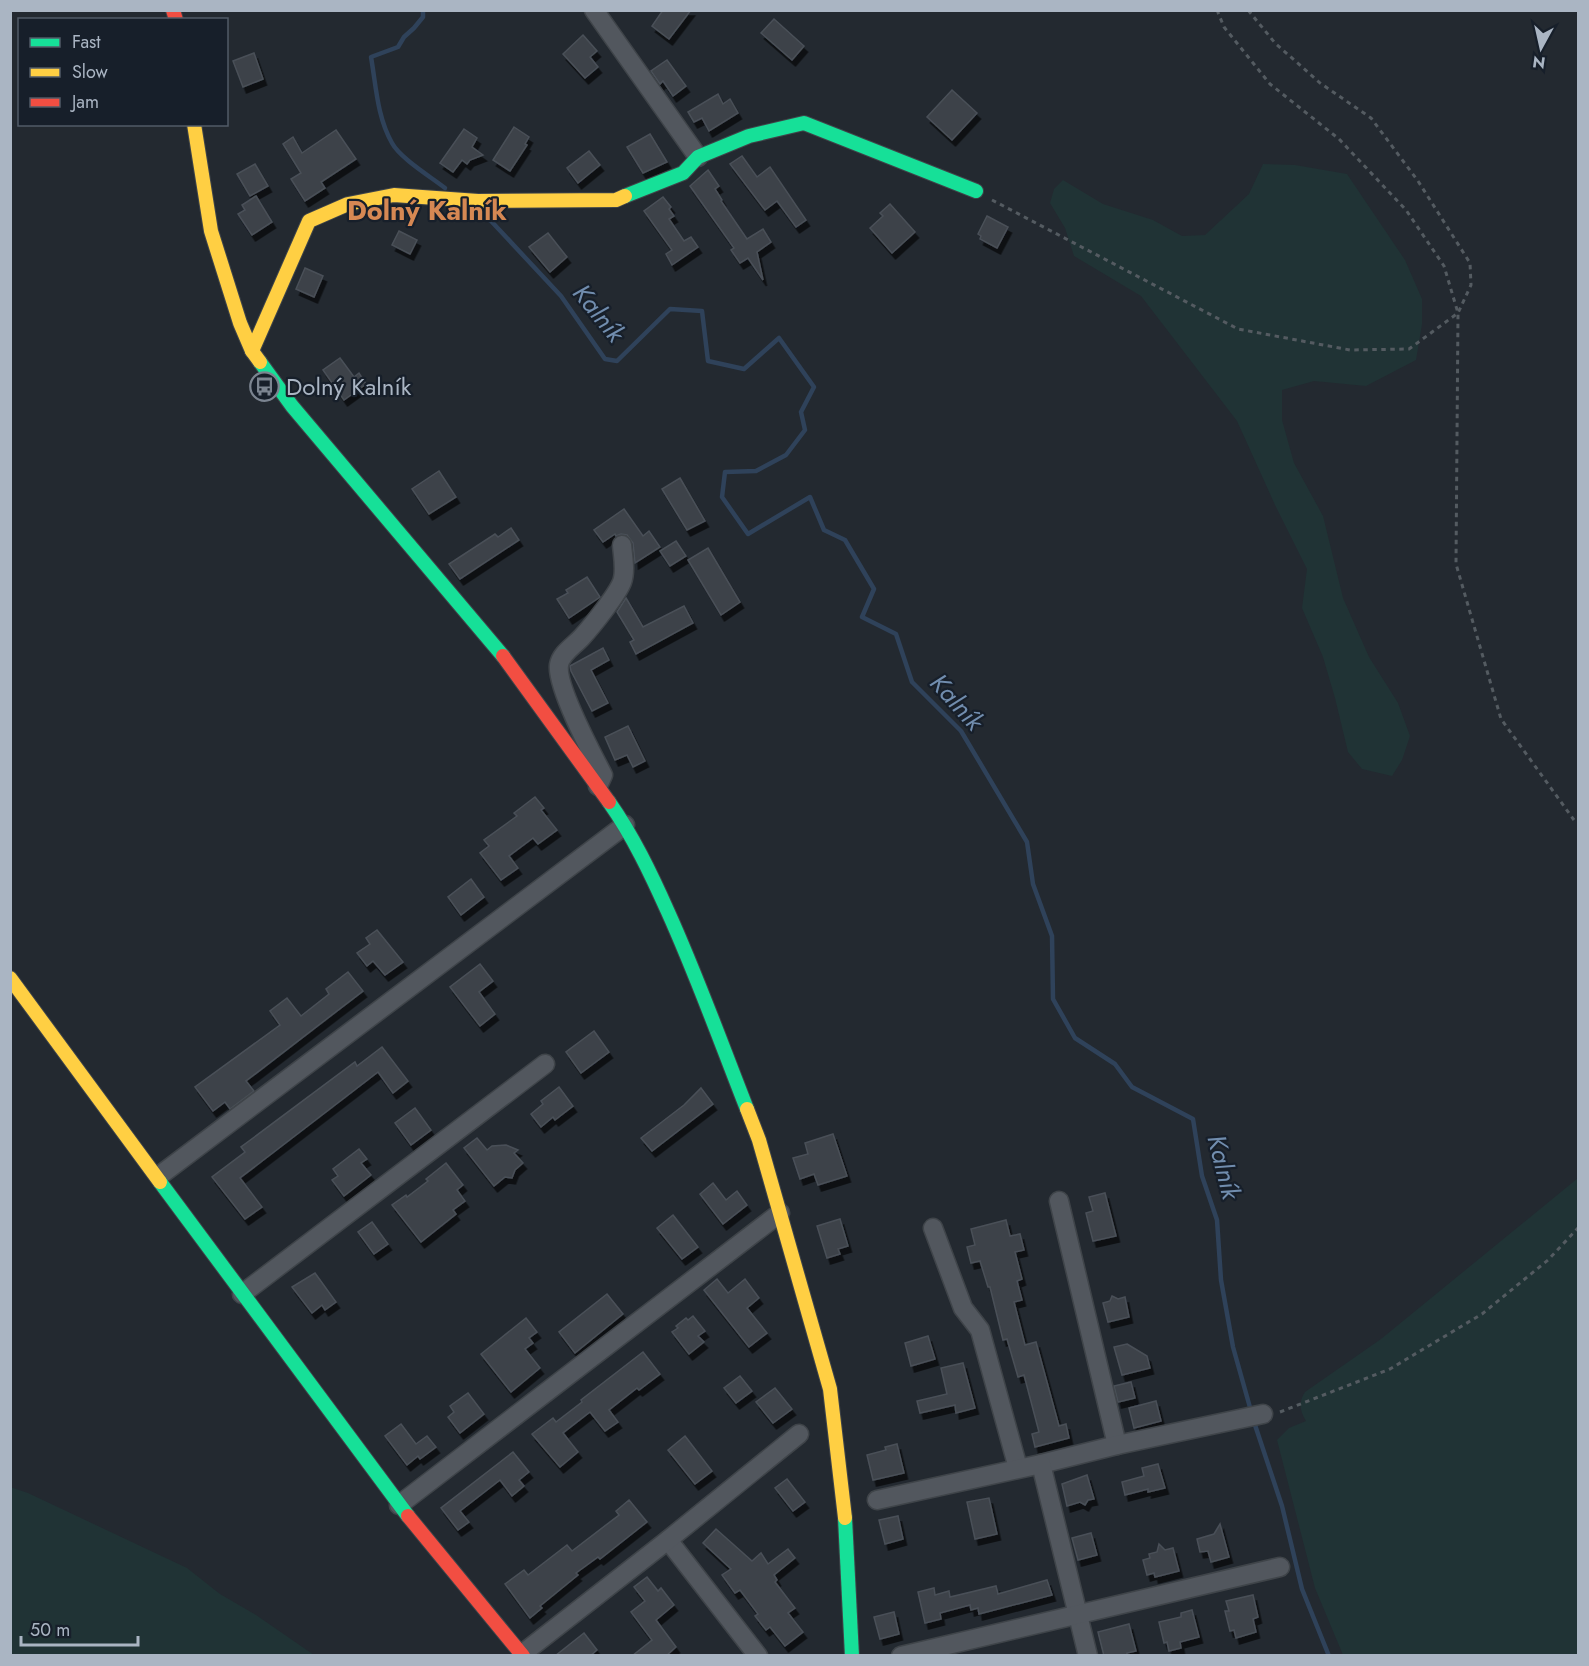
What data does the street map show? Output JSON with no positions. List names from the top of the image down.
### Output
{
  "districts": ["Dolný Kalník"],
  "water": ["Kalník"],
  "places": {
    "bus stop": ["Dolný Kalník"]
  },
  "legend": ["Fast", "Slow", "Jam"],
  "scale_bar": "50 m",
  "north": "bottom"
}
